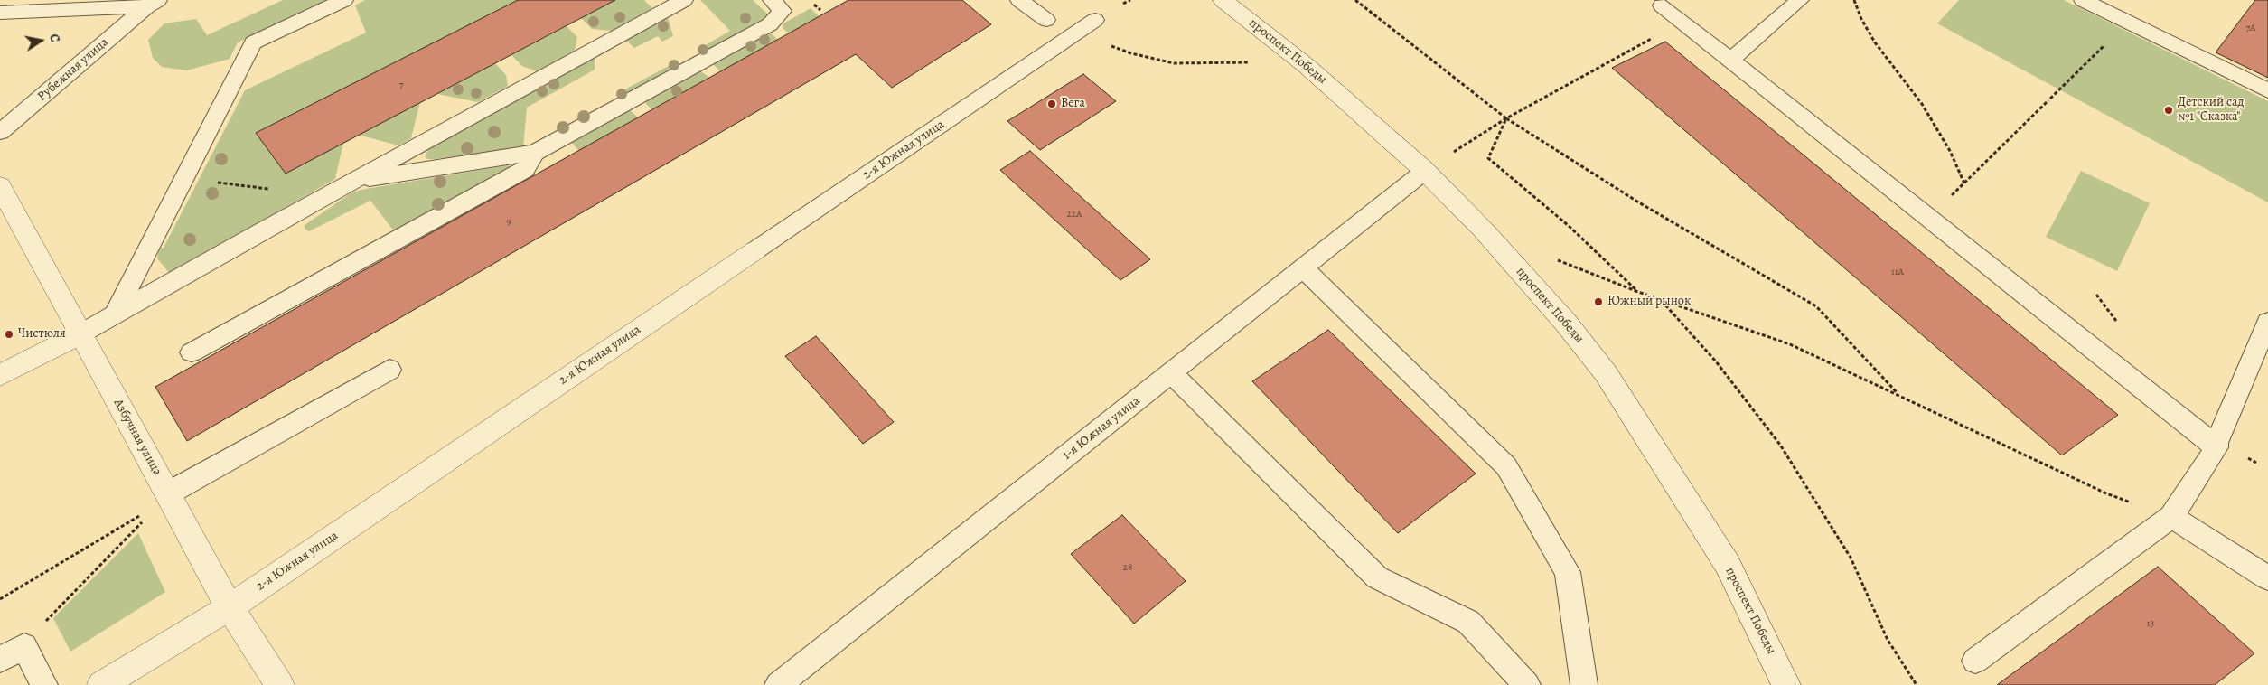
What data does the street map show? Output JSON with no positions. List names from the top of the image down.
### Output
{
  "streets": {
    "street": ["проспект Победы", "2-я Южная улица", "Азбучная улица"],
    "lane": ["Рубежная улица", "1-я Южная улица"]
  },
  "crossings": [
    ["проспект Победы", "1-я Южная улица"],
    ["2-я Южная улица", "Азбучная улица"]
  ],
  "places": [
    "Вега",
    "Детский сад №1 \"Сказка\"",
    "Южный рынок",
    "Чистюля"
  ],
  "house_numbers": [
    "7А",
    "7",
    "22А",
    "9",
    "11А",
    "28",
    "13"
  ],
  "north": "right"
}
